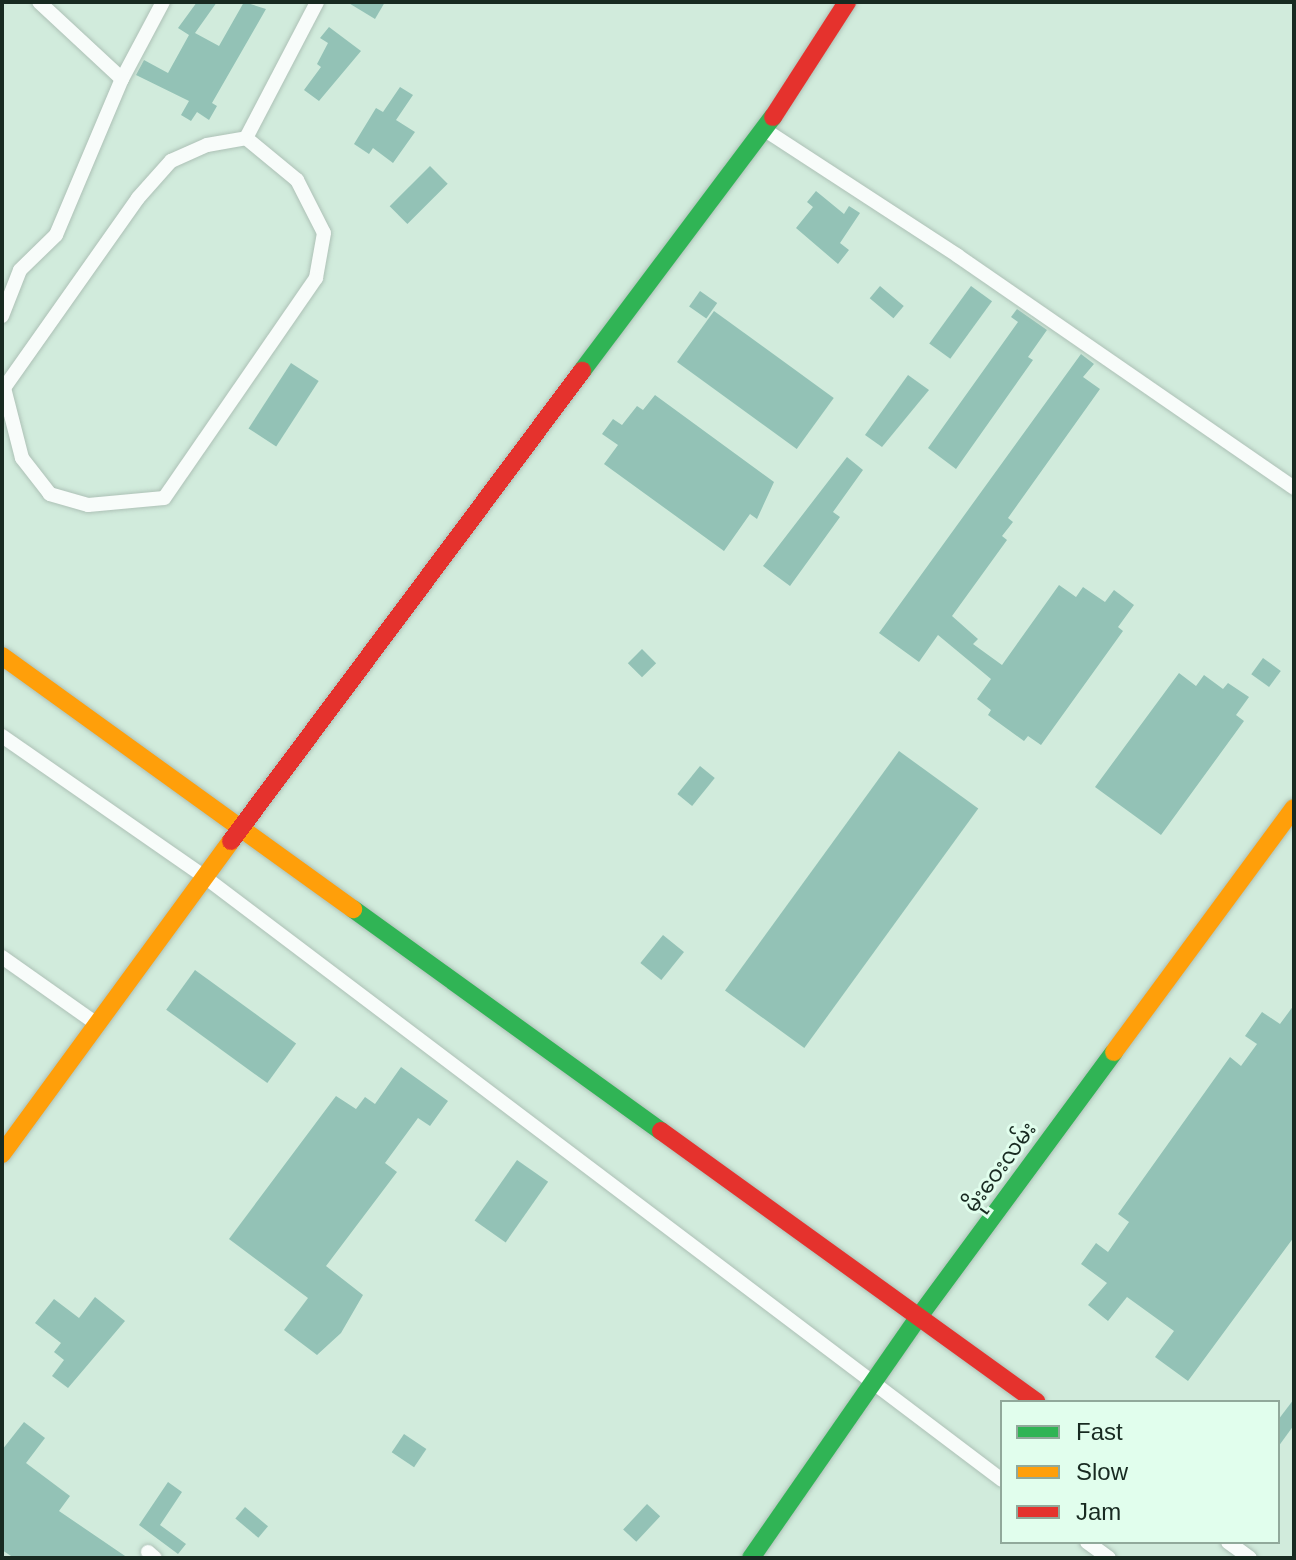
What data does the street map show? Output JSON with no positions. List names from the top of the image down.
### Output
{
  "streets": {
    "street": ["မိုးဝေးလမ်း"]
  },
  "legend": ["Fast", "Slow", "Jam"]
}
